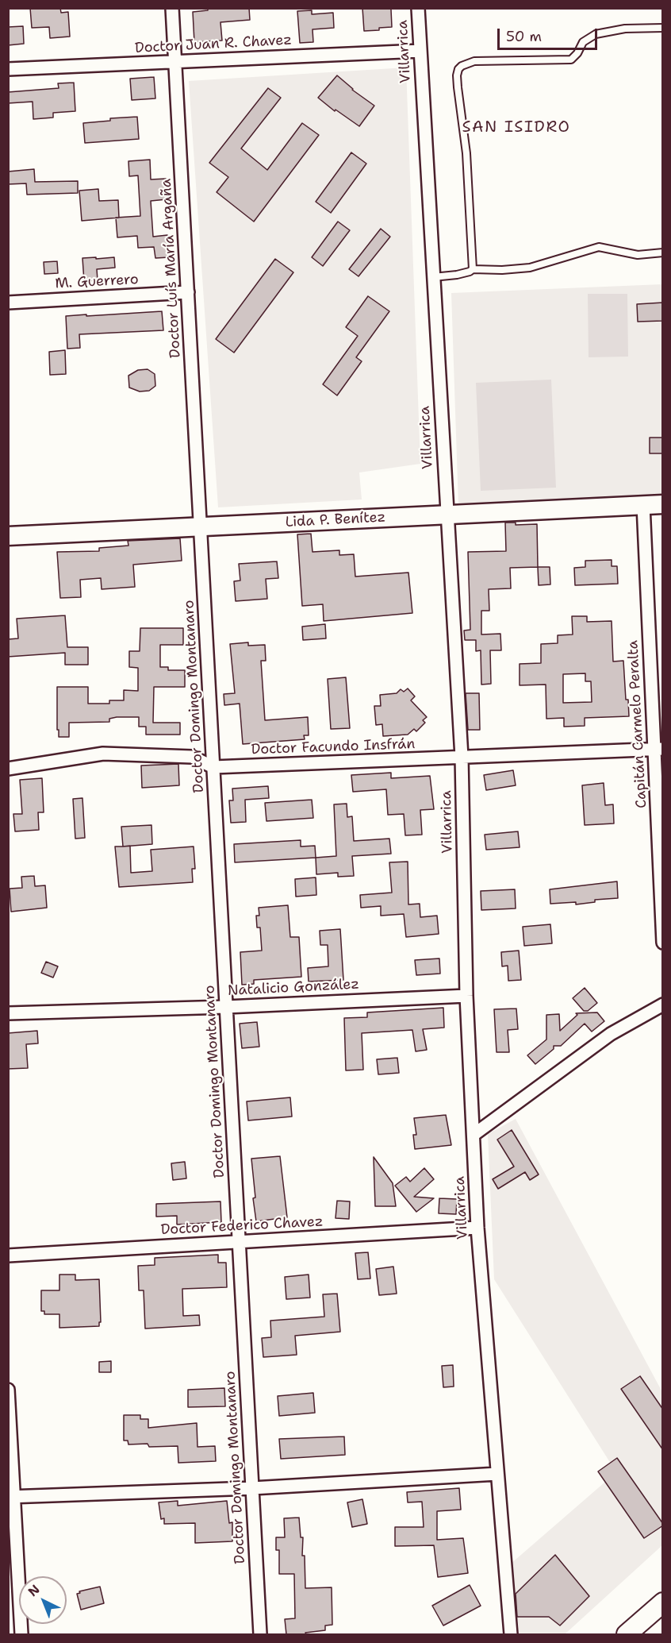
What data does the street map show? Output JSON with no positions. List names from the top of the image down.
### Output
{
  "streets": {
    "street": [
      "Doctor Juan R. Chavez",
      "Villarrica",
      "Doctor Luís María Argaña",
      "M. Guerrero",
      "Lida P. Benítez",
      "Doctor Domingo Montanaro",
      "Capitán Carmelo Peralta",
      "Doctor Facundo Insfrán",
      "Natalicio González",
      "Doctor Federico Chavez"
    ]
  },
  "crossings": [
    ["Doctor Juan R. Chavez", "Villarrica"],
    ["Doctor Juan R. Chavez", "Doctor Luís María Argaña"],
    ["Villarrica", "Lida P. Benítez"],
    ["Villarrica", "Doctor Facundo Insfrán"],
    ["Villarrica", "Natalicio González"],
    ["Villarrica", "Doctor Federico Chavez"],
    ["Doctor Luís María Argaña", "M. Guerrero"],
    ["Doctor Luís María Argaña", "Lida P. Benítez"],
    ["Doctor Luís María Argaña", "Doctor Domingo Montanaro"],
    ["Lida P. Benítez", "Doctor Domingo Montanaro"],
    ["Lida P. Benítez", "Capitán Carmelo Peralta"],
    ["Doctor Domingo Montanaro", "Doctor Facundo Insfrán"],
    ["Doctor Domingo Montanaro", "Natalicio González"],
    ["Doctor Domingo Montanaro", "Doctor Federico Chavez"],
    ["Capitán Carmelo Peralta", "Doctor Facundo Insfrán"]
  ],
  "districts": ["SAN ISIDRO"],
  "scale_bar": "50 m",
  "north": "top left"
}
